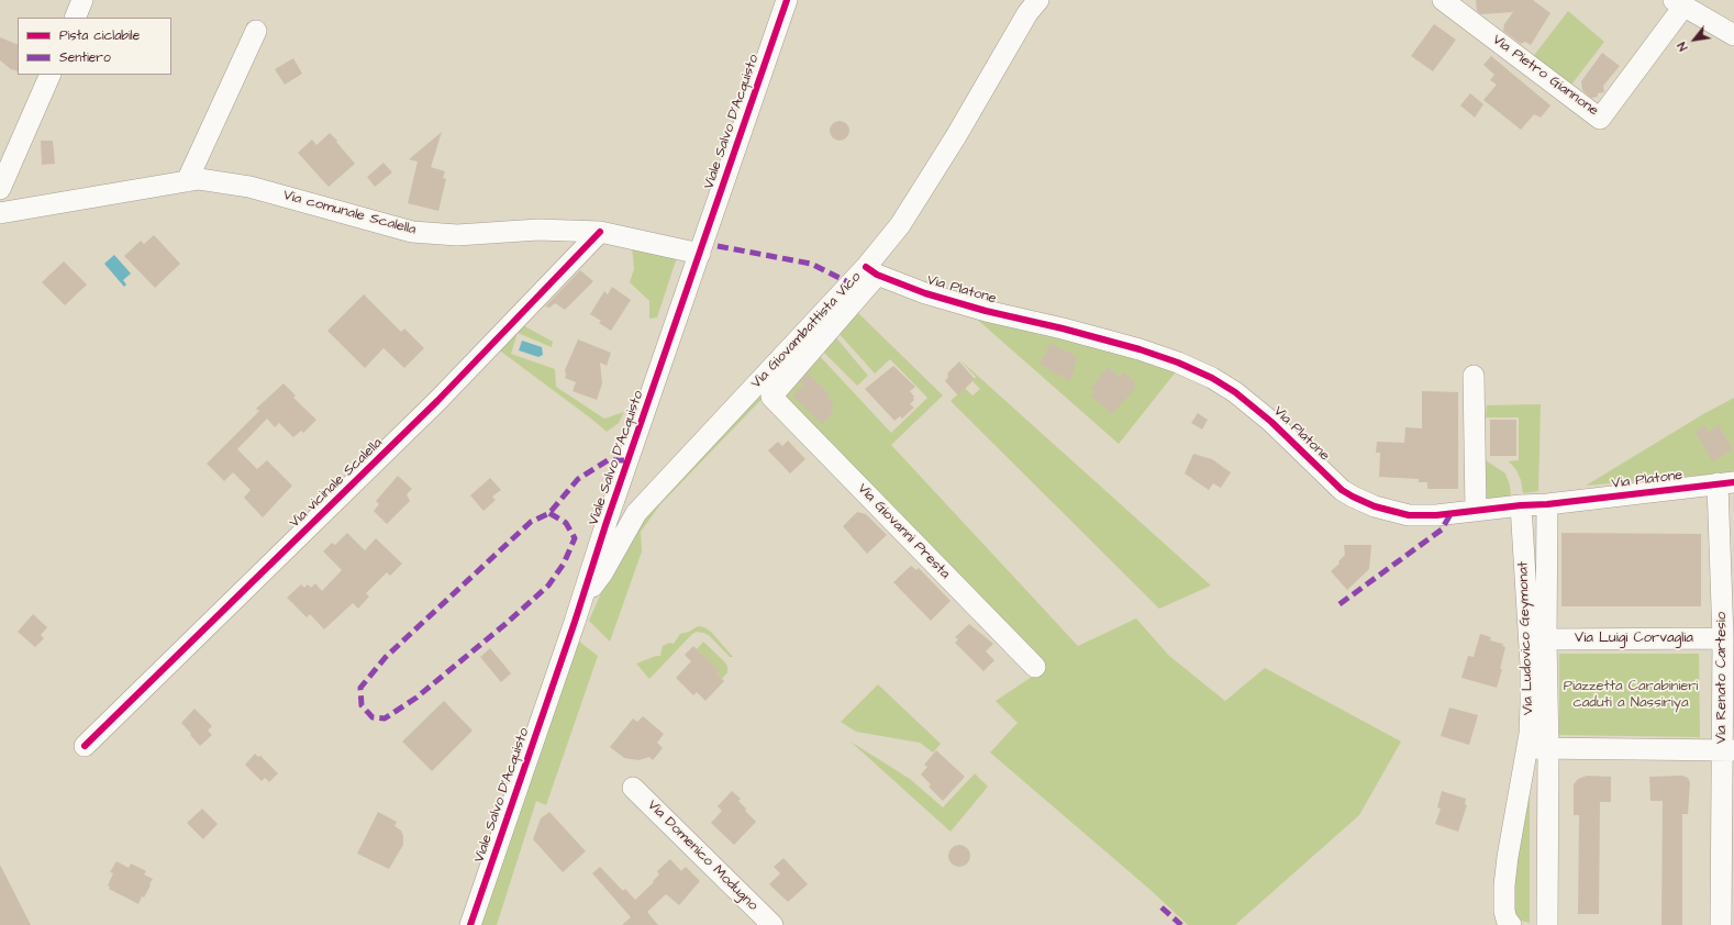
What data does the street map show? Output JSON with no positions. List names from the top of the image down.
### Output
{
  "streets": {
    "street": [
      "Via Pietro Giannone",
      "Viale Salvo D'Acquisto",
      "Via comunale Scalella",
      "Via Platone",
      "Via Giovambattista Vico",
      "Via vicinale Scalella",
      "Via Giovanni Presta",
      "Via Ludovico Geymonat",
      "Via Luigi Corvaglia",
      "Via Renato Cartesio",
      "Via Domenico Modugno"
    ]
  },
  "crossings": [
    ["Viale Salvo D'Acquisto", "Via comunale Scalella"],
    ["Viale Salvo D'Acquisto", "Via Giovambattista Vico"],
    ["Via comunale Scalella", "Via vicinale Scalella"],
    ["Via Platone", "Via Giovambattista Vico"],
    ["Via Platone", "Via Giovanni Presta"],
    ["Via Platone", "Via Ludovico Geymonat"],
    ["Via Platone", "Via Renato Cartesio"],
    ["Via Giovambattista Vico", "Via Giovanni Presta"],
    ["Via Ludovico Geymonat", "Via Luigi Corvaglia"],
    ["Via Luigi Corvaglia", "Via Renato Cartesio"]
  ],
  "parks": ["Piazzetta Carabinieri caduti a Nassiriya"],
  "legend": ["Pista ciclabile", "Sentiero"],
  "north": "bottom left"
}
